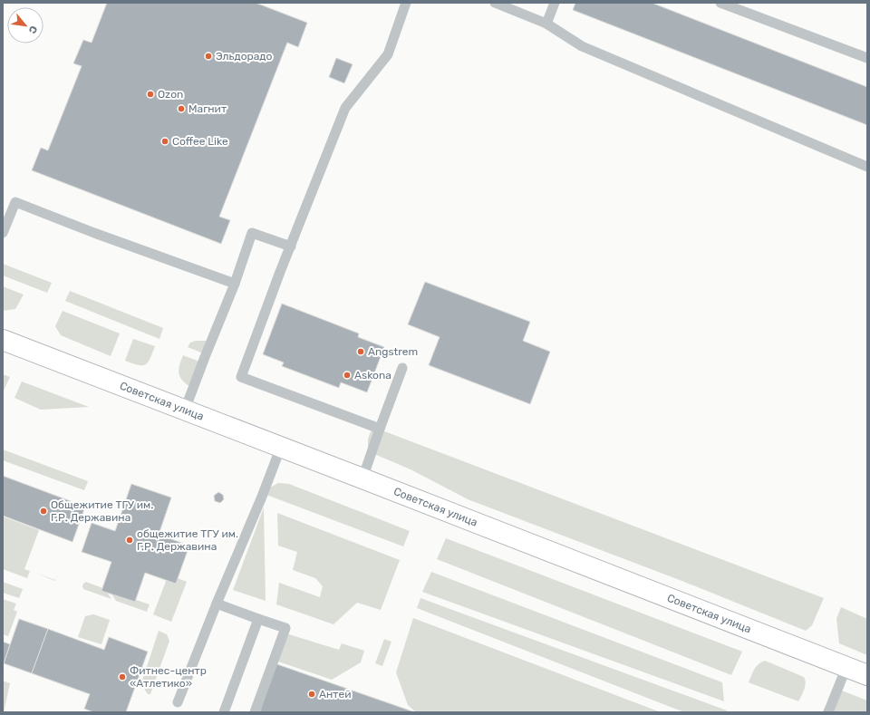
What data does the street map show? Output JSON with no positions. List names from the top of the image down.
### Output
{
  "streets": {
    "main road": ["Советская улица"]
  },
  "places": [
    "Эльдорадо",
    "Ozon",
    "Магнит",
    "Coffee Like",
    "Angstrem",
    "Askona",
    "Общежитие ТГУ им. Г.Р. Державина",
    "общежитие ТГУ им. Г.Р. Державина",
    "Фитнес-центр «Атлетико»",
    "Антей"
  ],
  "north": "bottom right"
}
